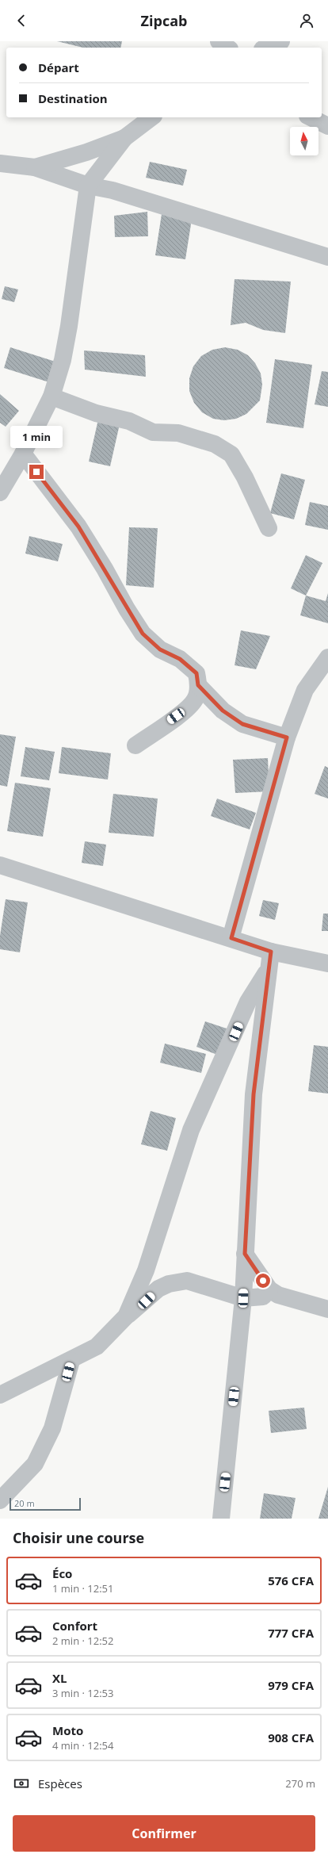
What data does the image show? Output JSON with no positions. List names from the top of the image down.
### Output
{
  "scale_bar": "20 m",
  "north": "top",
  "page": {
    "header": "Zipcab",
    "banner": ["Départ", "Destination"],
    "bubble": "1 min",
    "scale": "20 m",
    "heading": "Choisir une course",
    "list": [
      {
        "name": "Éco",
        "note": "1 min · 12:51",
        "value": "576 CFA"
      },
      {
        "name": "Confort",
        "note": "2 min · 12:52",
        "value": "777 CFA"
      },
      {
        "name": "XL",
        "note": "3 min · 12:53",
        "value": "979 CFA"
      },
      {
        "name": "Moto",
        "note": "4 min · 12:54",
        "value": "908 CFA"
      }
    ],
    "pay": ["Espèces", "270 m"],
    "buttons": "Confirmer"
  }
}
